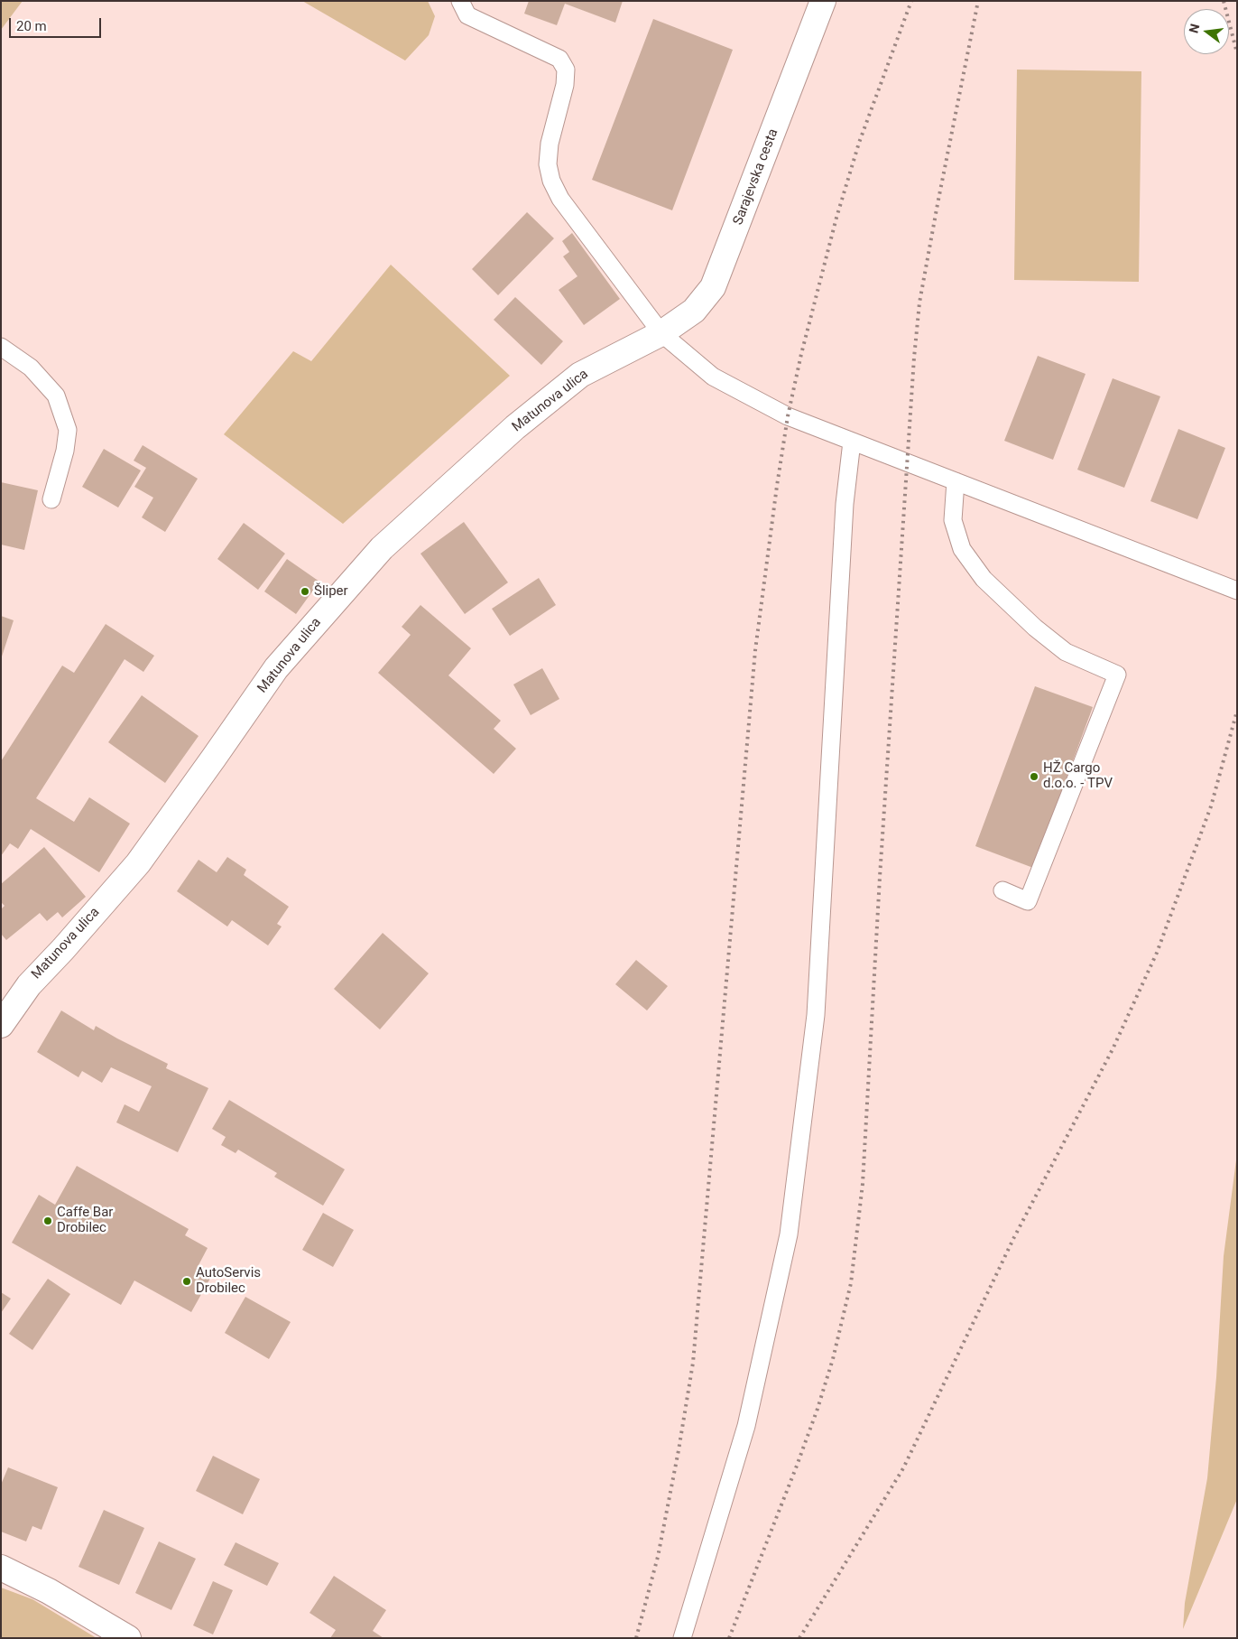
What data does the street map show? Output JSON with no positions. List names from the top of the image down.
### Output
{
  "streets": {
    "street": ["Sarajevska cesta", "Matunova ulica"]
  },
  "crossings": [
    ["Sarajevska cesta", "Matunova ulica"]
  ],
  "places": [
    "Šliper",
    "HŽ Cargo d.o.o. - TPV",
    "Caffe Bar Drobilec",
    "AutoServis Drobilec"
  ],
  "scale_bar": "20 m",
  "north": "left"
}
